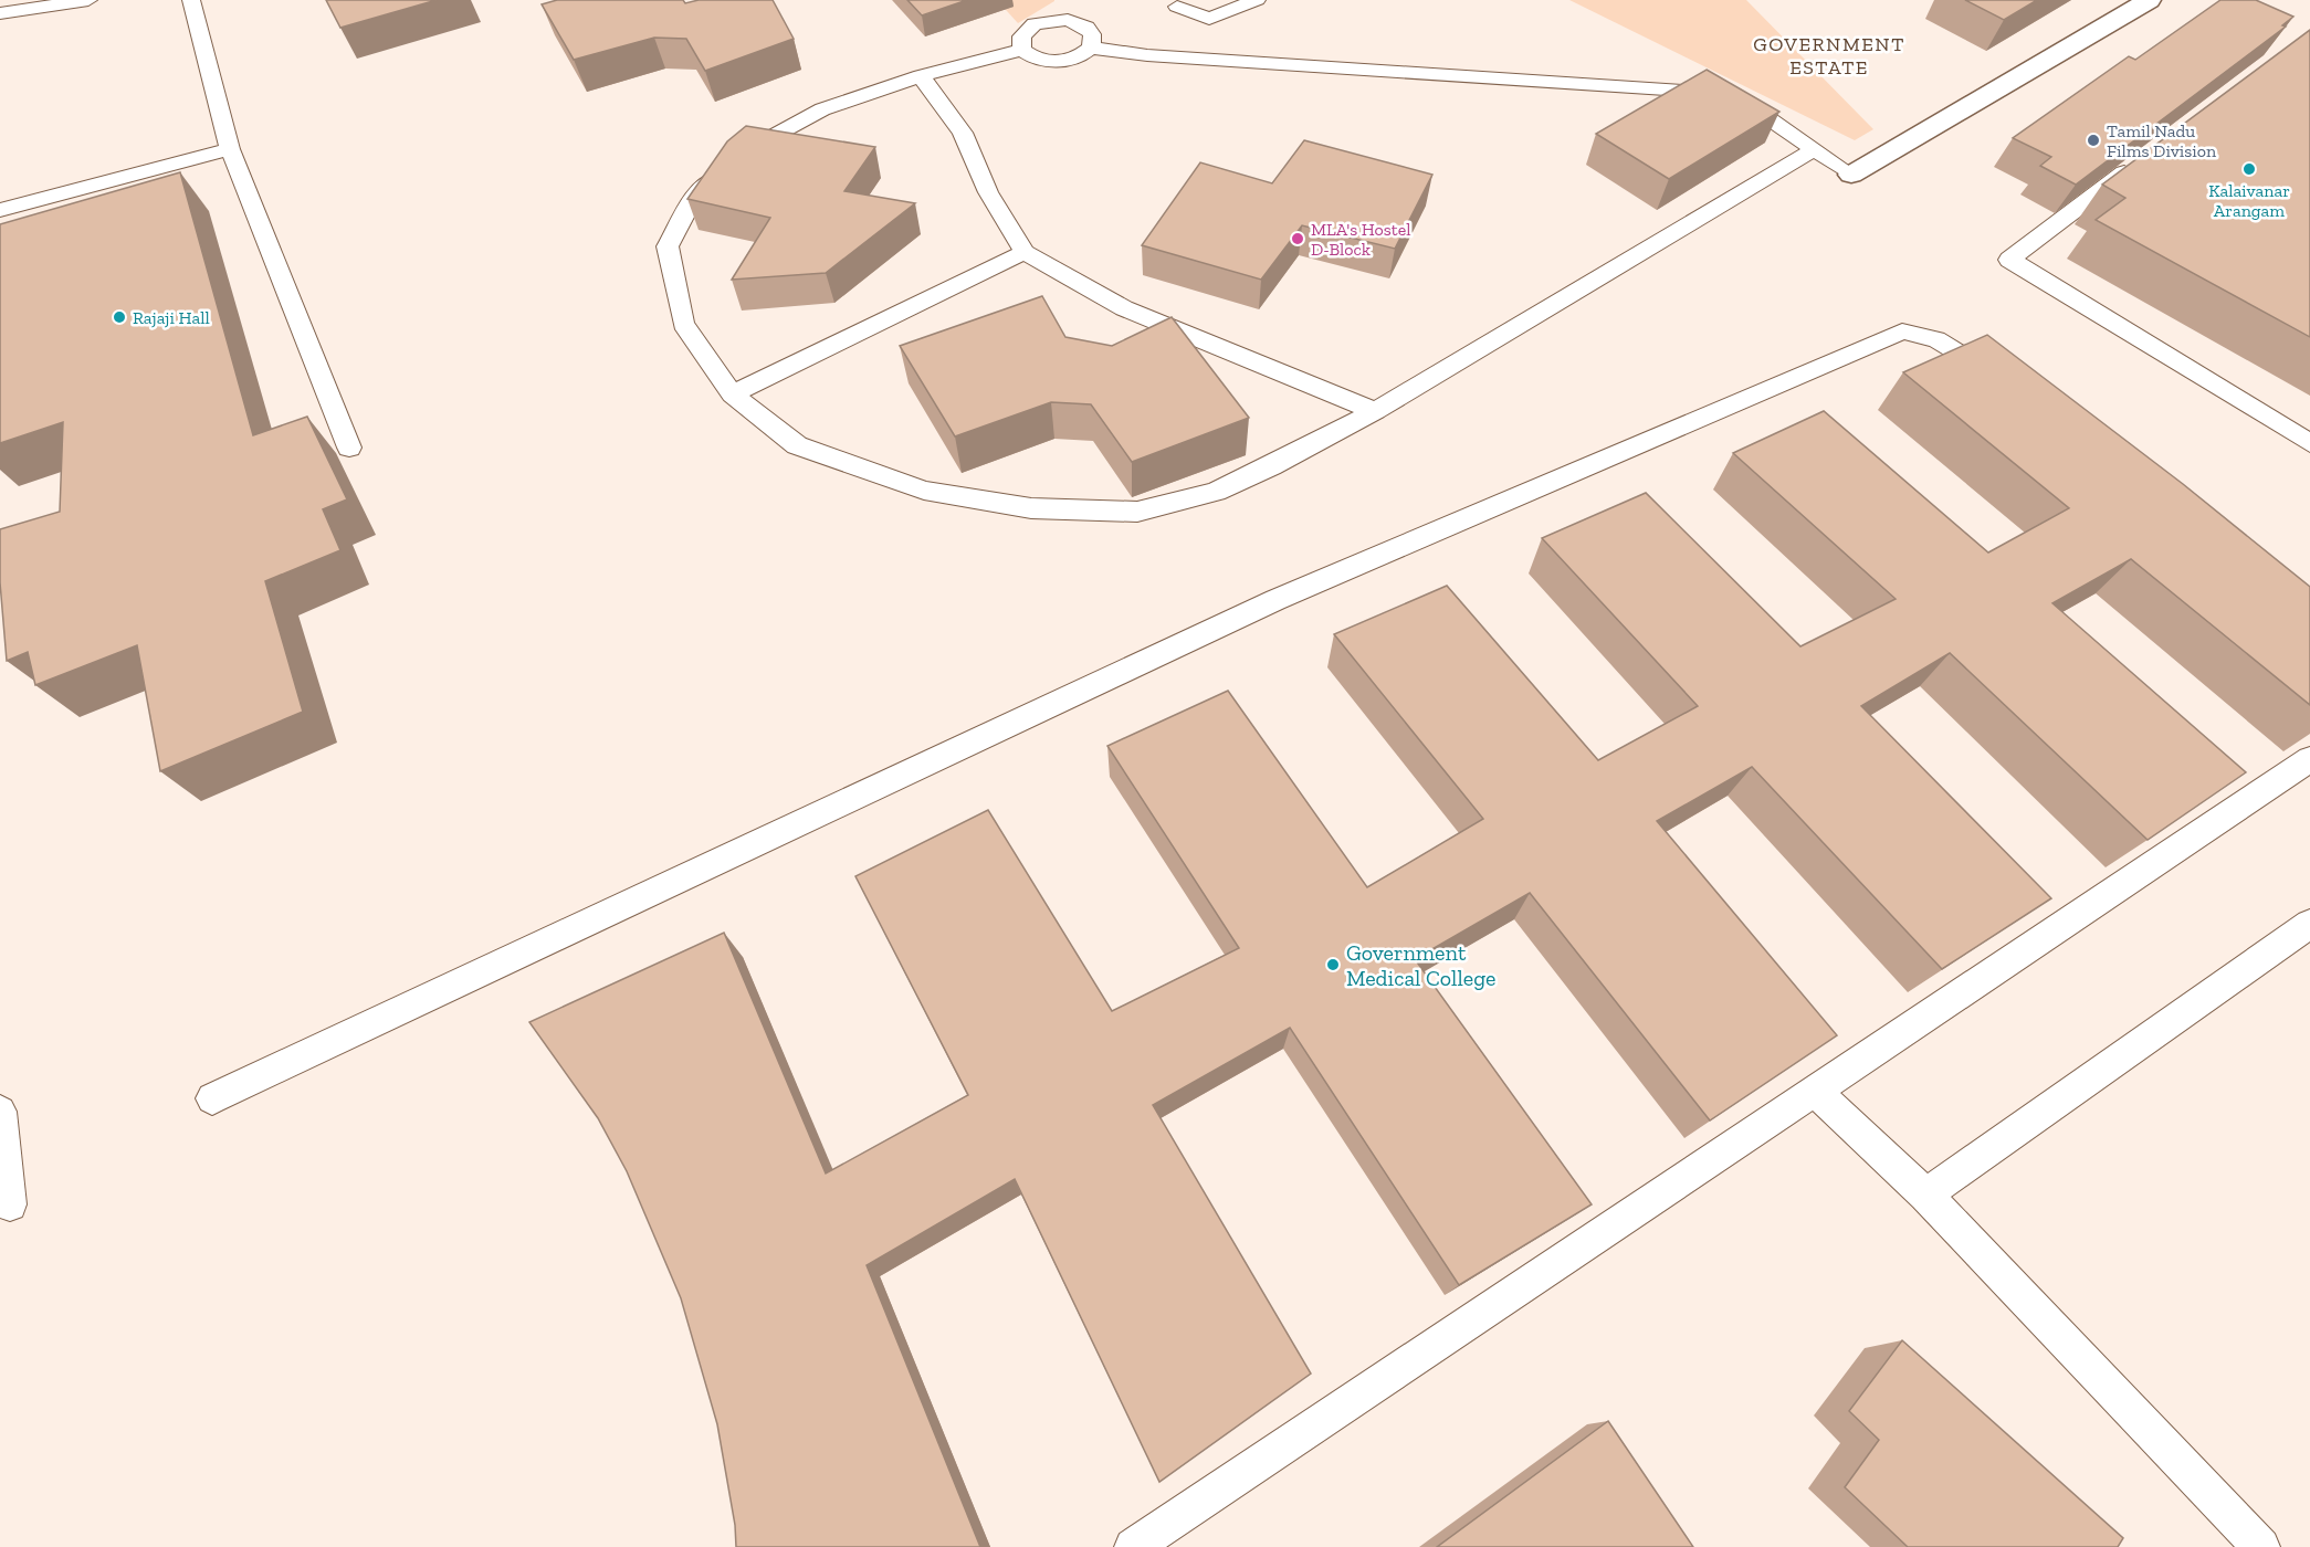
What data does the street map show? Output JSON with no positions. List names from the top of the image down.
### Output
{
  "districts": ["GOVERNMENT ESTATE"],
  "places": [
    "Tamil Nadu Films Division",
    "Kalaivanar Arangam",
    "MLA's Hostel D-Block",
    "Rajaji Hall",
    "Government Medical College"
  ]
}
